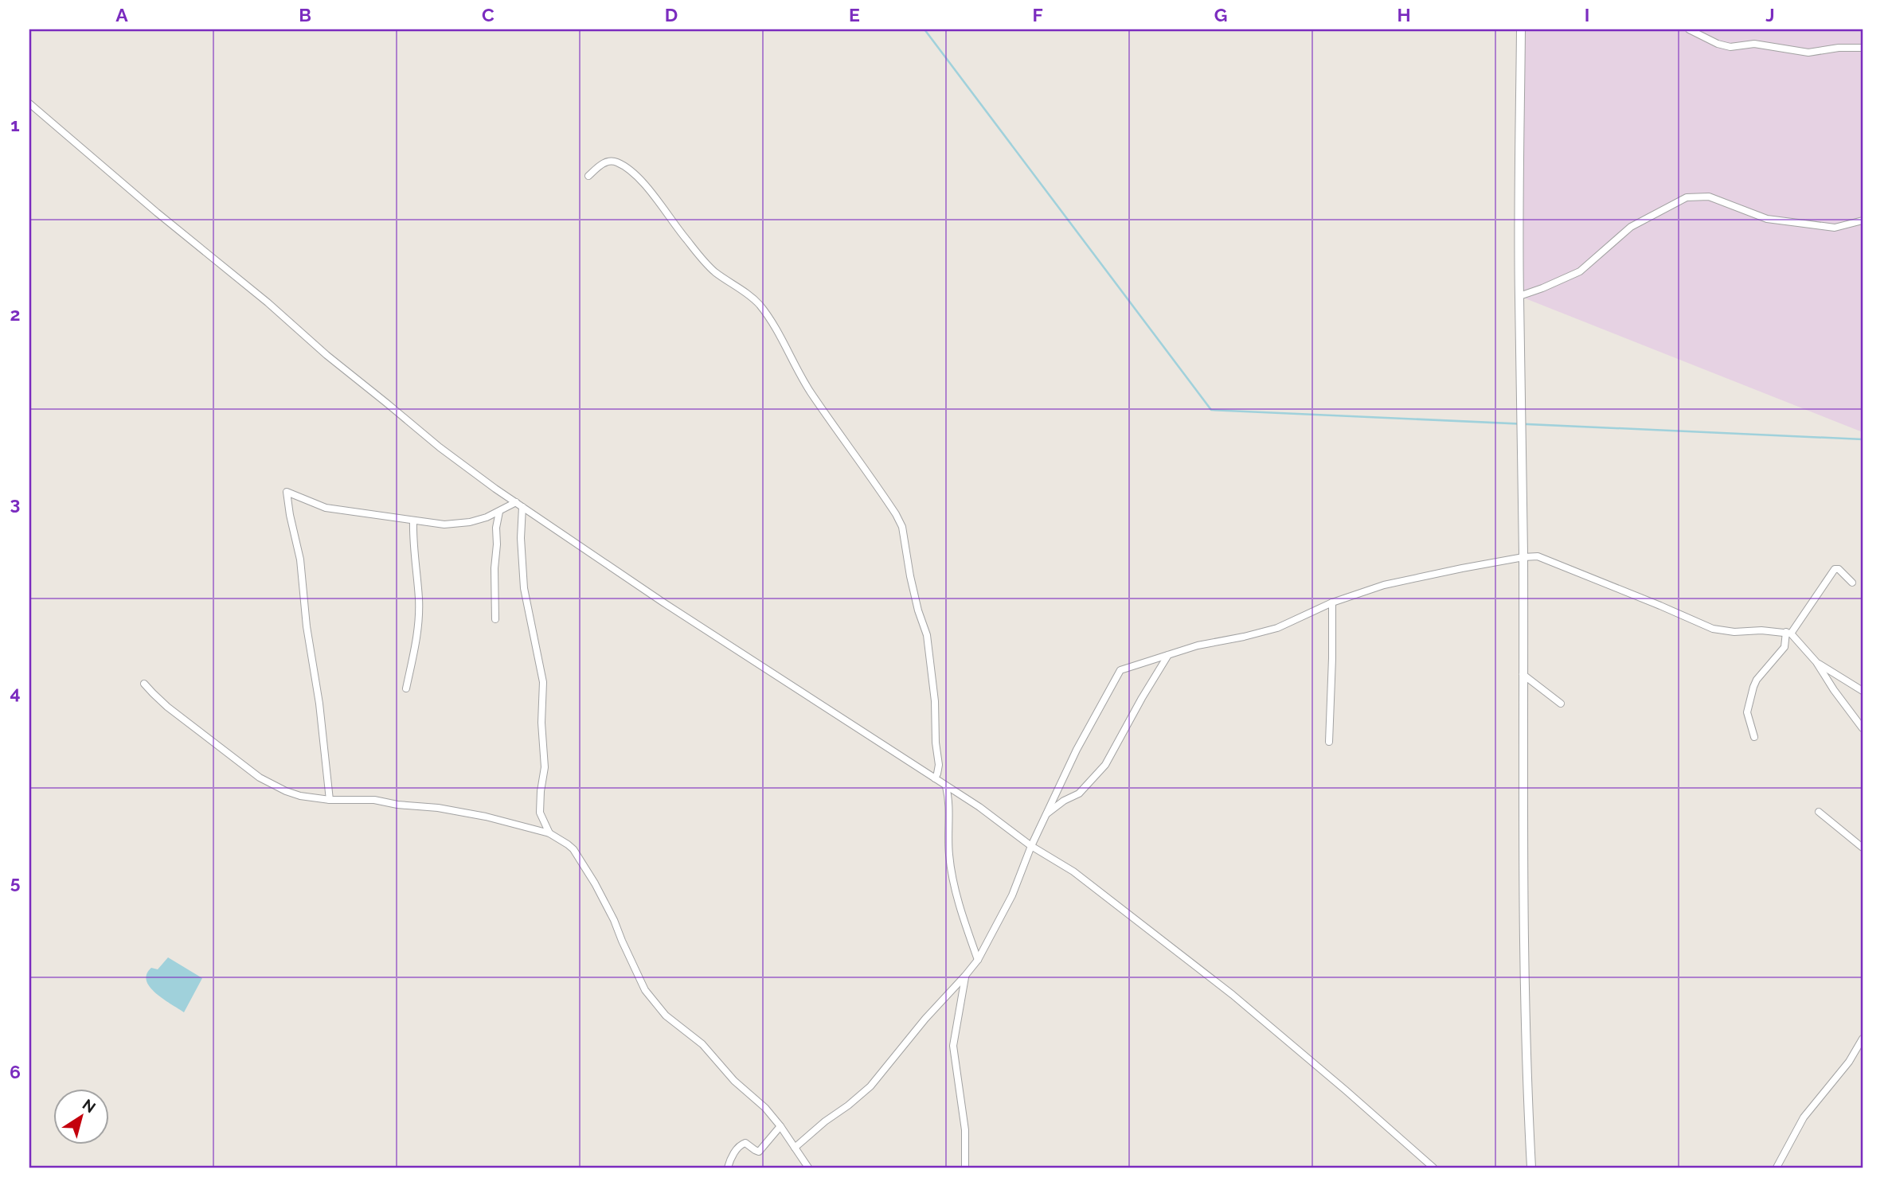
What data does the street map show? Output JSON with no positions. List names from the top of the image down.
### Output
{
  "north": "top right",
  "grid": {
    "columns": [
      "A",
      "B",
      "C",
      "D",
      "E",
      "F",
      "G",
      "H",
      "I",
      "J"
    ],
    "rows": [
      "1",
      "2",
      "3",
      "4",
      "5",
      "6"
    ]
  }
}
